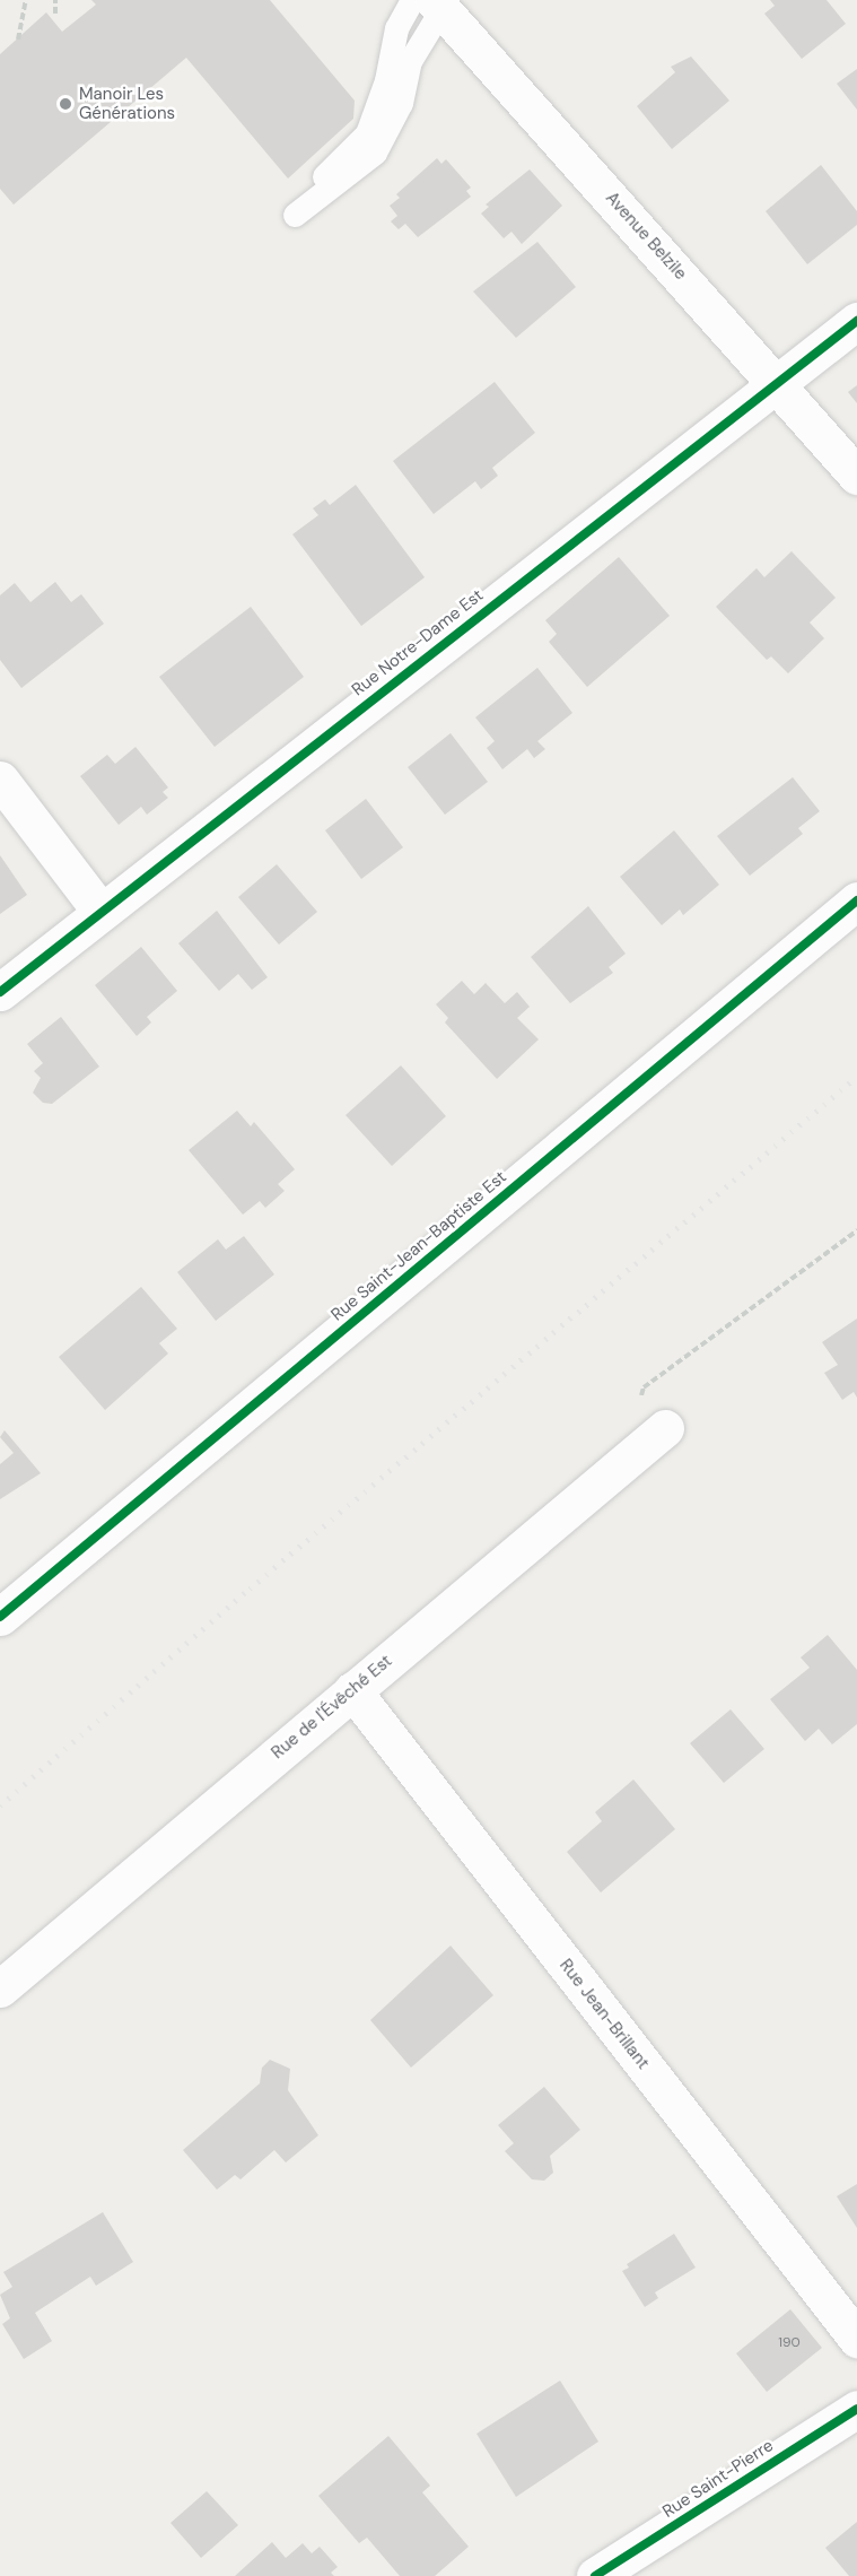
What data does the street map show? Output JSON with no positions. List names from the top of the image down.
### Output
{
  "streets": {
    "street": [
      "Avenue Belzile",
      "Rue Notre-Dame Est",
      "Rue Saint-Jean-Baptiste Est",
      "Rue de l'Évêché Est",
      "Rue Jean-Brillant",
      "Rue Saint-Pierre"
    ]
  },
  "crossings": [
    ["Avenue Belzile", "Rue Notre-Dame Est"],
    ["Rue de l'Évêché Est", "Rue Jean-Brillant"]
  ],
  "places": ["Manoir Les Générations"],
  "house_numbers": ["190"]
}
